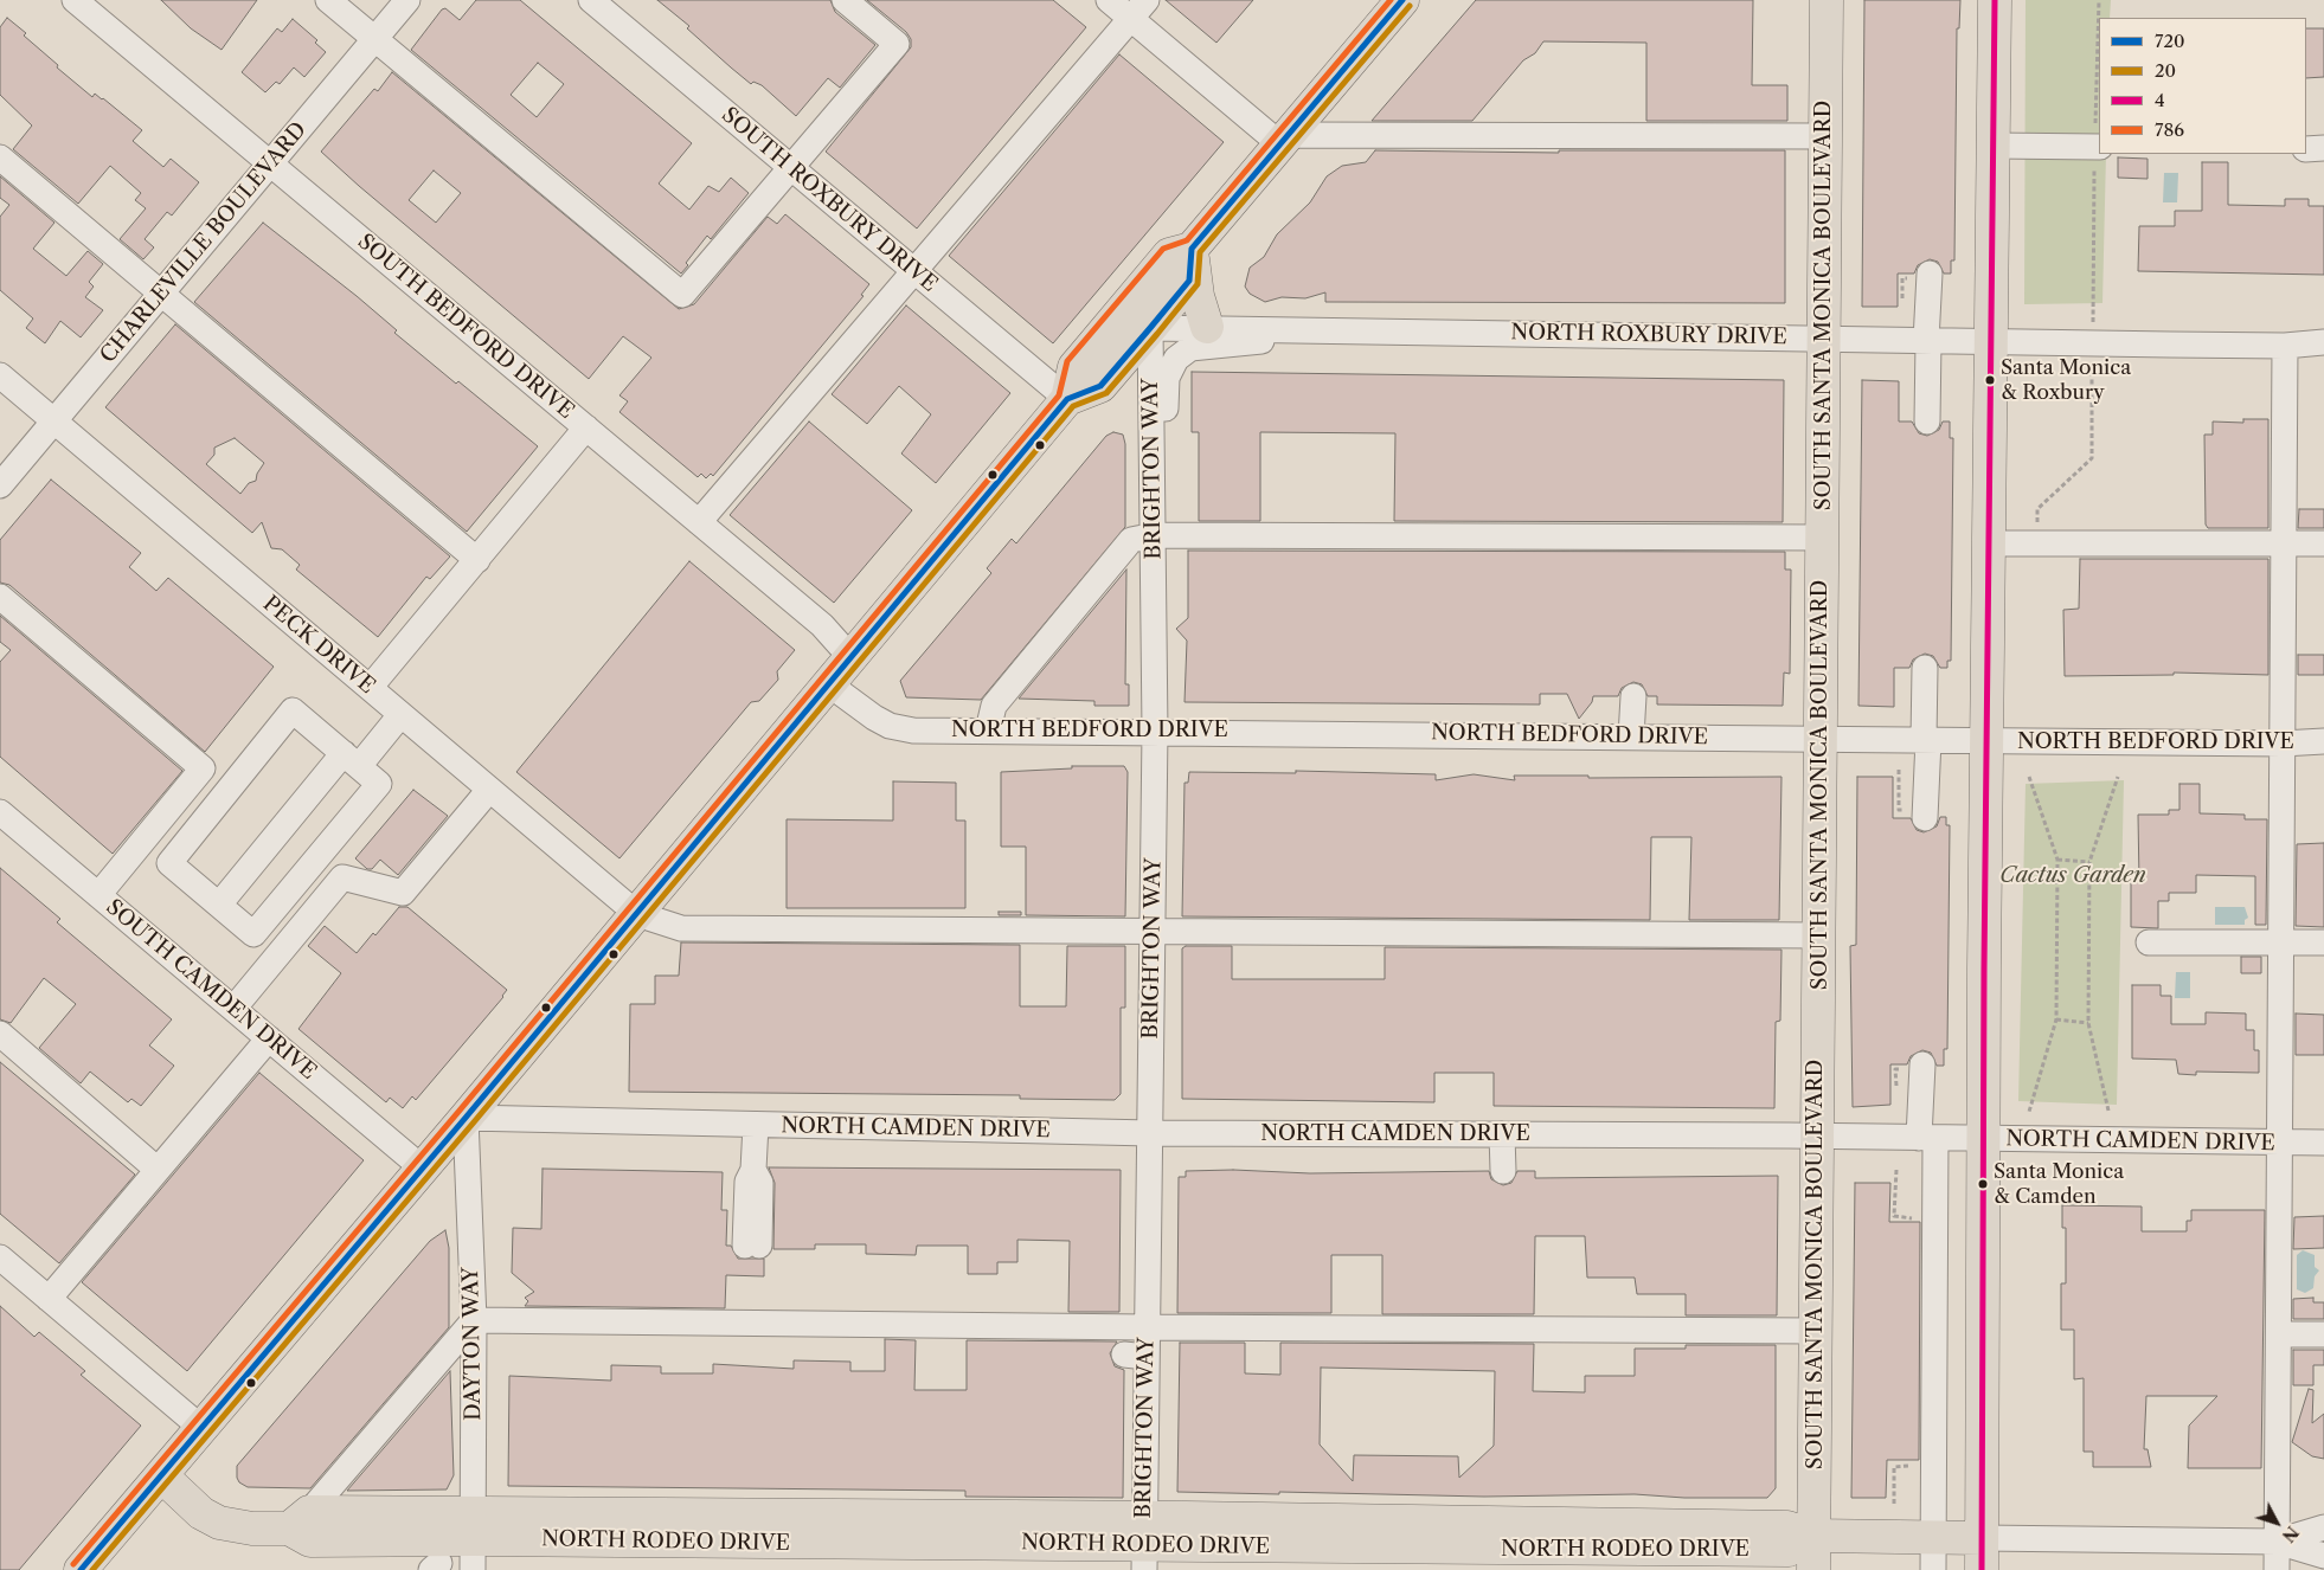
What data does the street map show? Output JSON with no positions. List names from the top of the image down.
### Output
{
  "streets": {
    "main road": ["SOUTH SANTA MONICA BOULEVARD", "NORTH RODEO DRIVE"],
    "street": [
      "SOUTH ROXBURY DRIVE",
      "CHARLEVILLE BOULEVARD",
      "SOUTH BEDFORD DRIVE",
      "NORTH ROXBURY DRIVE",
      "BRIGHTON WAY",
      "PECK DRIVE",
      "NORTH BEDFORD DRIVE",
      "SOUTH CAMDEN DRIVE",
      "NORTH CAMDEN DRIVE",
      "DAYTON WAY"
    ]
  },
  "crossings": [
    ["CHARLEVILLE BOULEVARD", "SOUTH BEDFORD DRIVE"],
    ["CHARLEVILLE BOULEVARD", "PECK DRIVE"],
    ["SOUTH SANTA MONICA BOULEVARD", "NORTH ROXBURY DRIVE"],
    ["SOUTH SANTA MONICA BOULEVARD", "NORTH BEDFORD DRIVE"],
    ["SOUTH SANTA MONICA BOULEVARD", "NORTH CAMDEN DRIVE"],
    ["SOUTH SANTA MONICA BOULEVARD", "NORTH RODEO DRIVE"],
    ["NORTH ROXBURY DRIVE", "BRIGHTON WAY"],
    ["BRIGHTON WAY", "NORTH BEDFORD DRIVE"],
    ["BRIGHTON WAY", "NORTH CAMDEN DRIVE"],
    ["BRIGHTON WAY", "NORTH RODEO DRIVE"],
    ["NORTH CAMDEN DRIVE", "DAYTON WAY"],
    ["DAYTON WAY", "NORTH RODEO DRIVE"]
  ],
  "parks": ["Cactus Garden"],
  "places": ["Santa Monica & Roxbury", "Santa Monica & Camden"],
  "lines": [
    "transit line 720",
    "transit line 4",
    "transit line 786",
    "transit line 20"
  ],
  "legend": [
    "720",
    "20",
    "4",
    "786"
  ],
  "north": "bottom right"
}
